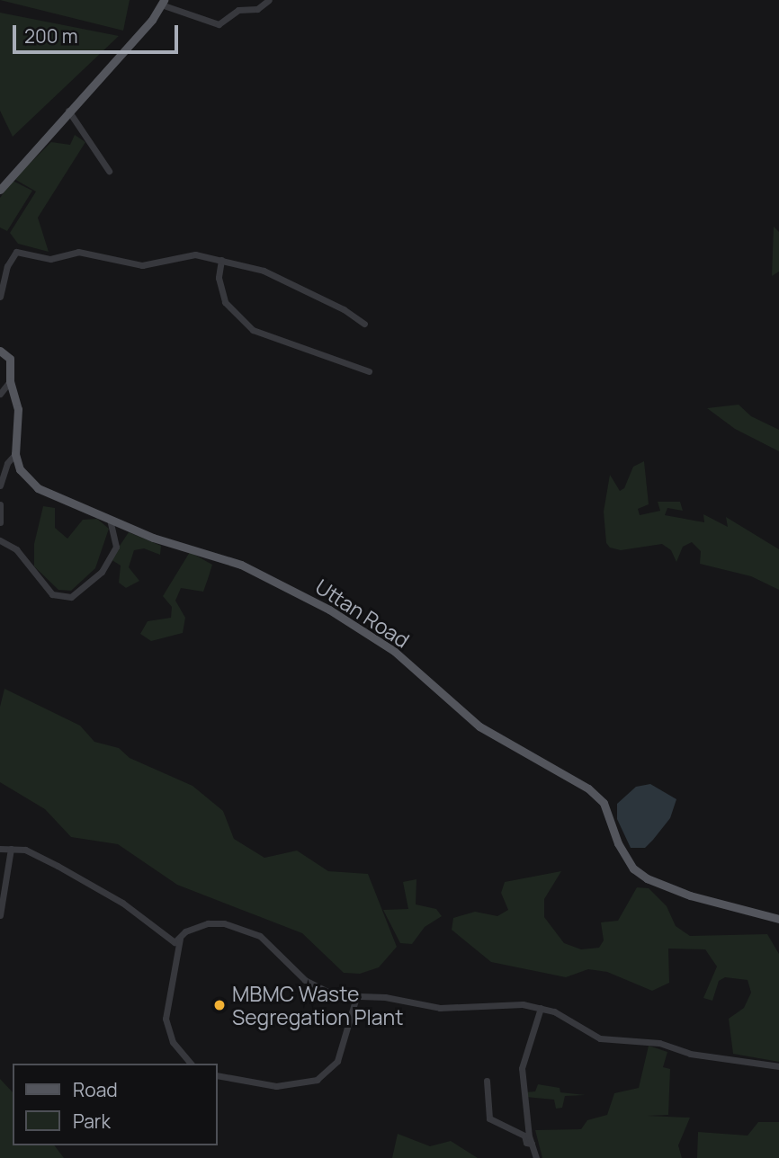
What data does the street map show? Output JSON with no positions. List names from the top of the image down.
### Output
{
  "streets": {
    "main road": ["Uttan Road"]
  },
  "places": ["MBMC Waste Segregation Plant"],
  "legend": ["Road", "Park"],
  "scale_bar": "200 m"
}
